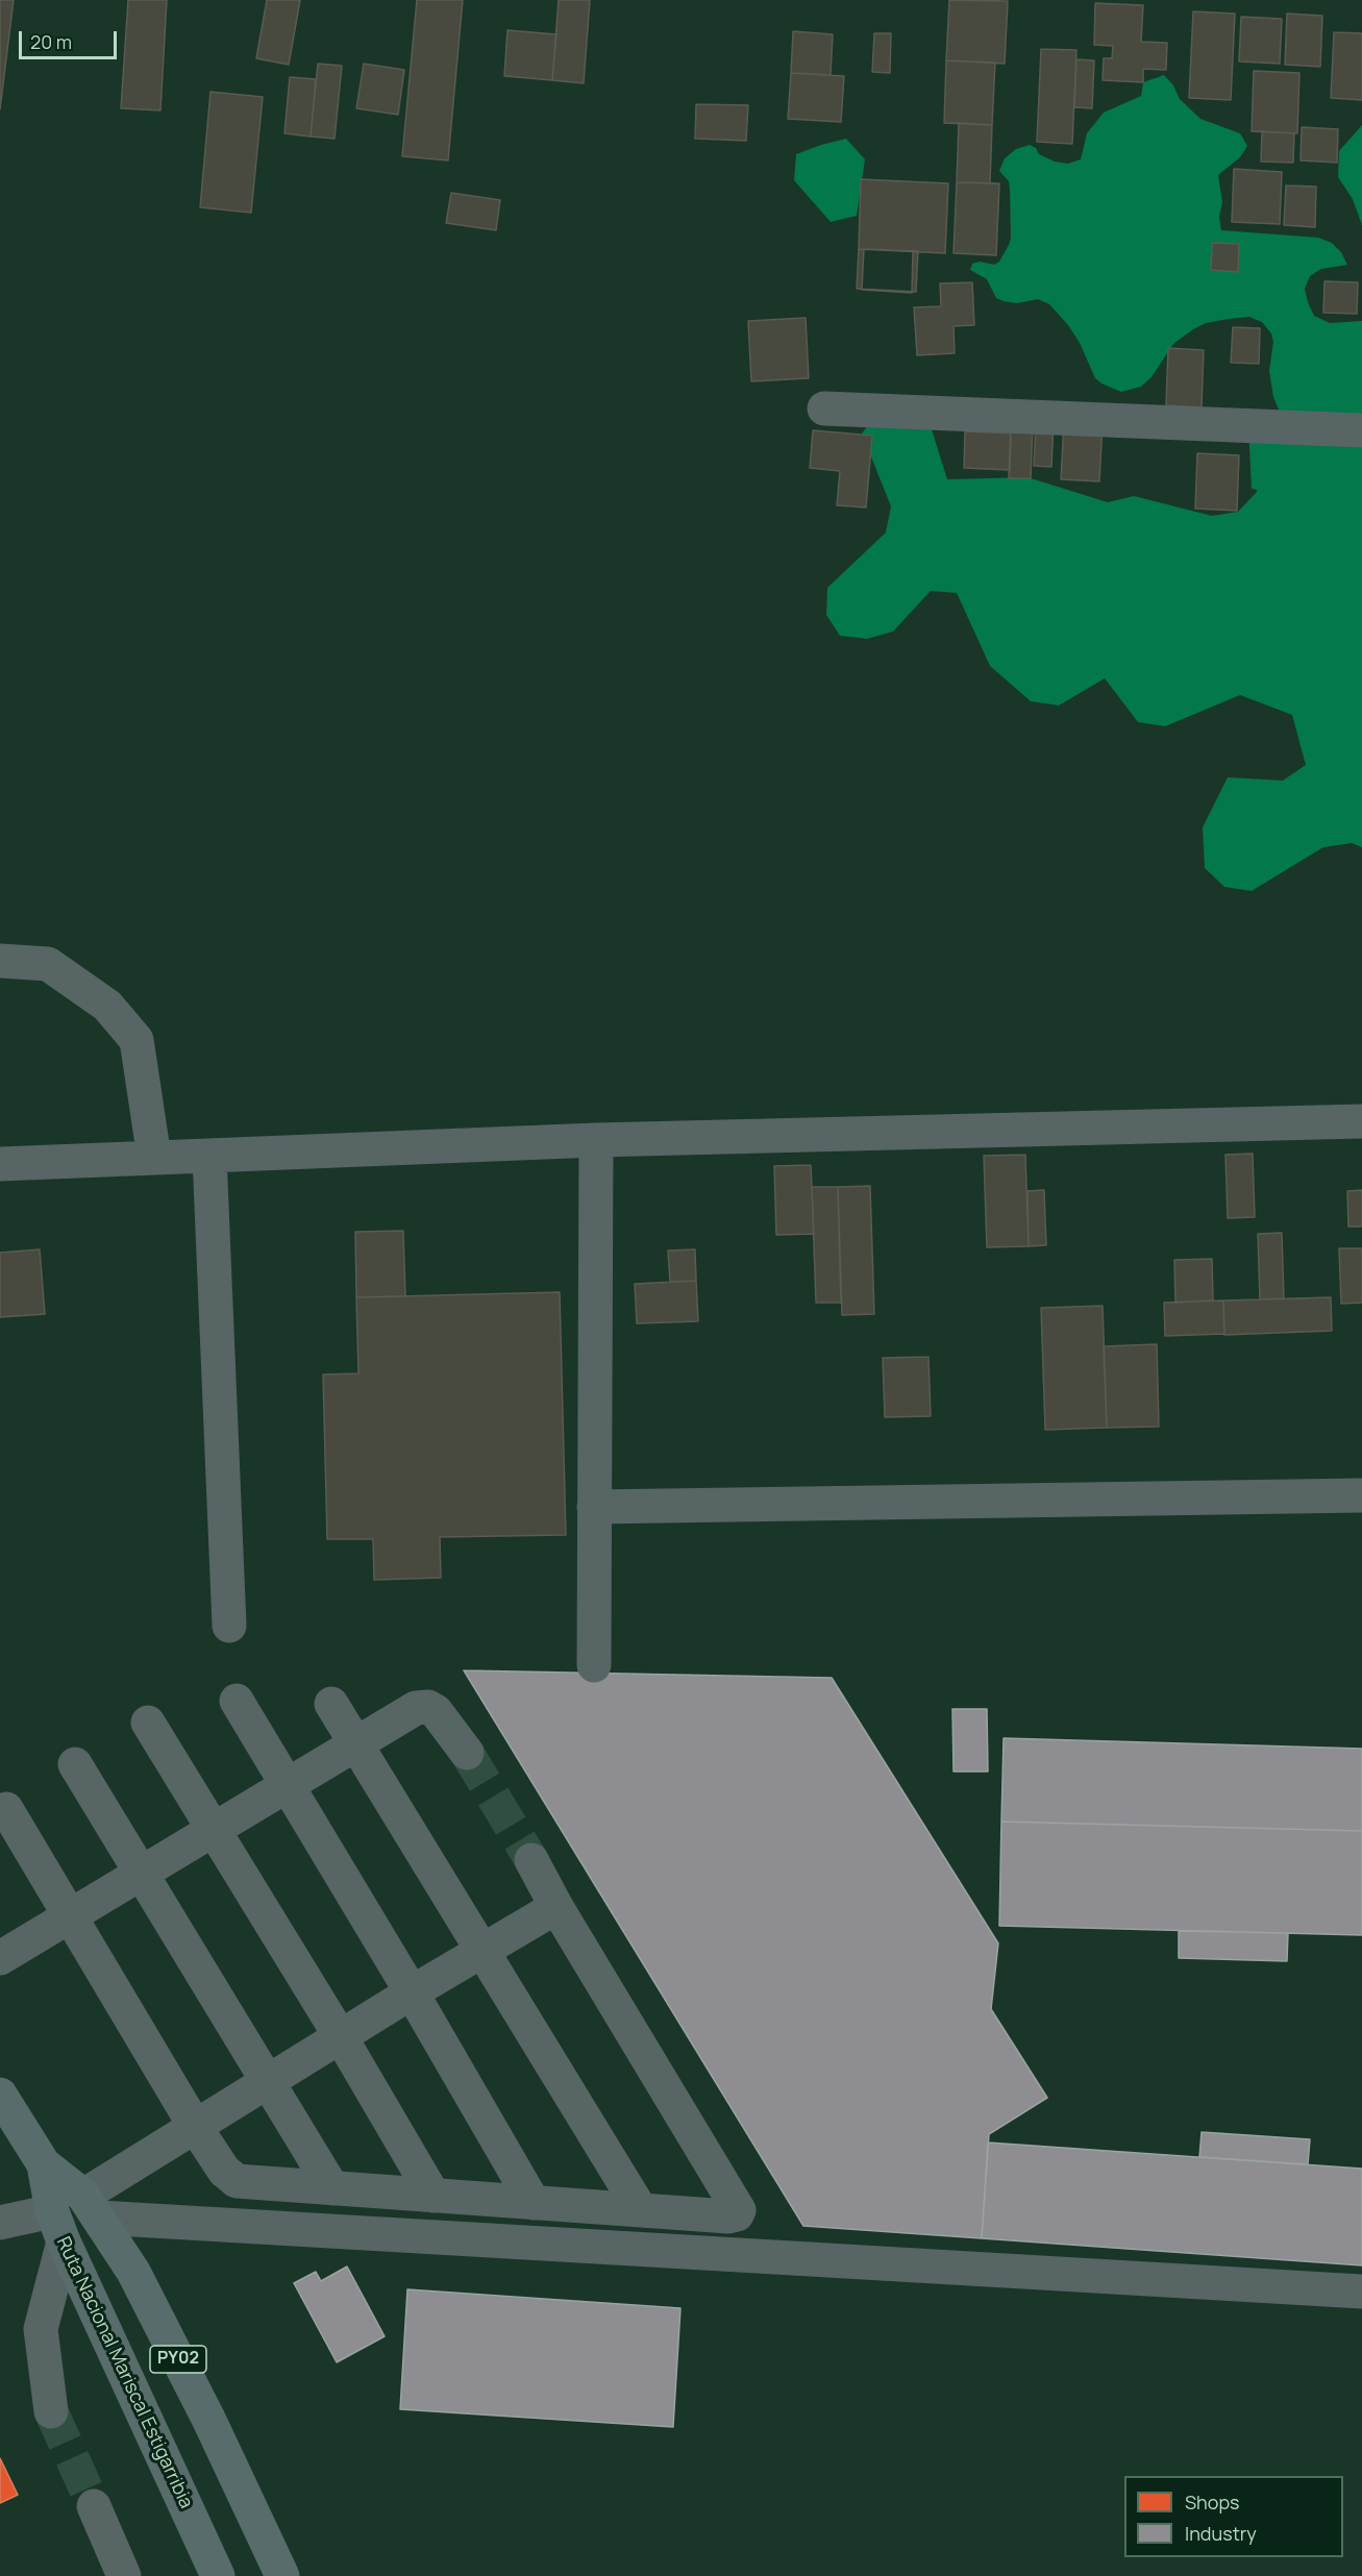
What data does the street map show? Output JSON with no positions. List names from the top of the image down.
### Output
{
  "streets": {
    "main road": ["PY02", "Ruta Nacional Mariscal Estigarribia"]
  },
  "legend": ["Shops", "Industry"],
  "scale_bar": "20 m"
}
